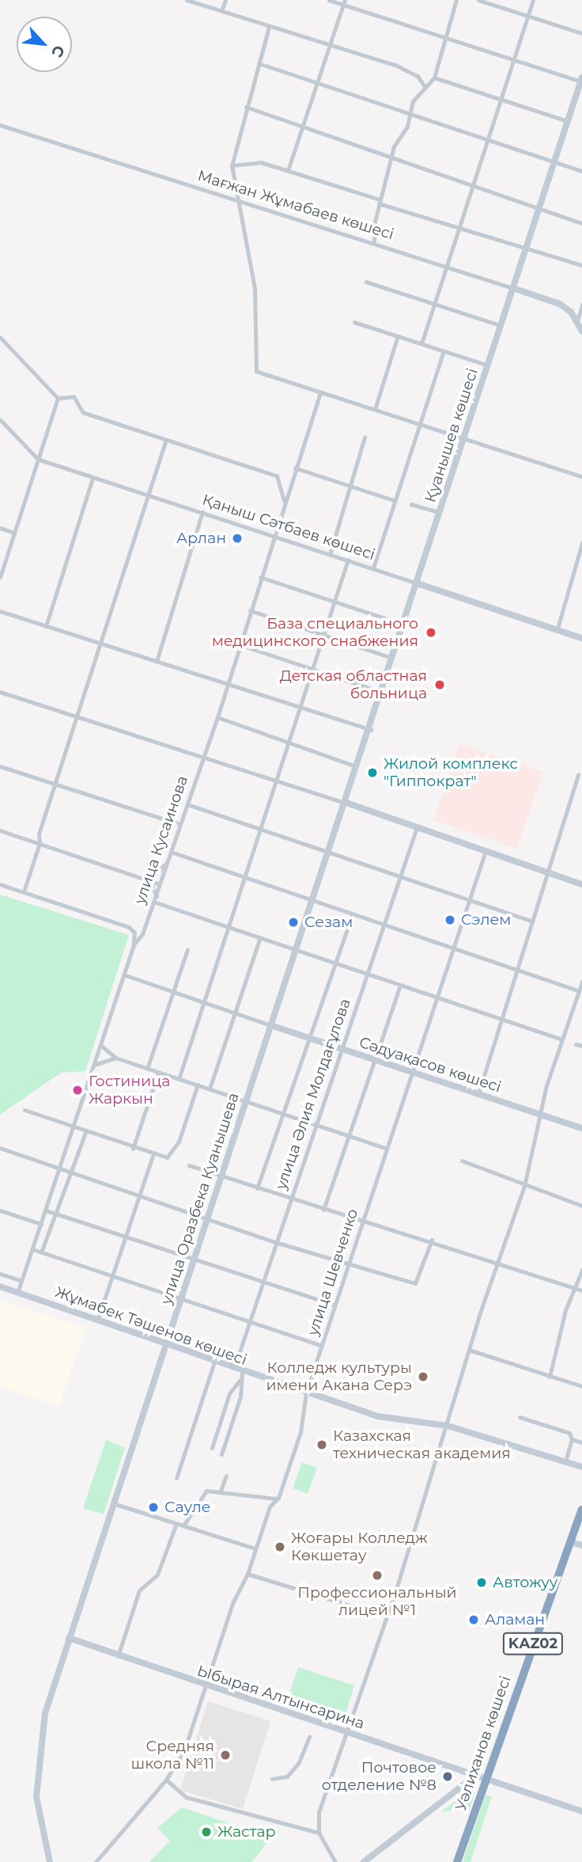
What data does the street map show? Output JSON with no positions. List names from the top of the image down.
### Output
{
  "streets": {
    "highway": ["KАZ02", "Уәлиханов көшесі"],
    "street": [
      "Мағжан Жұмабаев көшесі",
      "Қуанышев көшесі",
      "Қаныш Сәтбаев көшесі",
      "улица Кусаинова",
      "Сәдуақасов көшесі",
      "улица Әлия Молдағұлова",
      "улица Оразбека Куанышева",
      "улица Шевченко",
      "Жұмабек Тәшенов көшесі",
      "Ыбырая Алтынсарина"
    ]
  },
  "crossings": [
    ["Мағжан Жұмабаев көшесі", "Қуанышев көшесі"],
    ["Қуанышев көшесі", "Қаныш Сәтбаев көшесі"],
    ["Қуанышев көшесі", "улица Оразбека Куанышева"],
    ["Қаныш Сәтбаев көшесі", "улица Кусаинова"],
    ["улица Кусаинова", "Жұмабек Тәшенов көшесі"],
    ["Сәдуақасов көшесі", "улица Әлия Молдағұлова"],
    ["Сәдуақасов көшесі", "улица Оразбека Куанышева"],
    ["Сәдуақасов көшесі", "улица Шевченко"],
    ["улица Әлия Молдағұлова", "Жұмабек Тәшенов көшесі"],
    ["улица Оразбека Куанышева", "Жұмабек Тәшенов көшесі"],
    ["улица Оразбека Куанышева", "Ыбырая Алтынсарина"],
    ["улица Шевченко", "Жұмабек Тәшенов көшесі"],
    ["улица Шевченко", "Ыбырая Алтынсарина"],
    ["Ыбырая Алтынсарина", "Уәлиханов көшесі"]
  ],
  "places": [
    "Арлан",
    "База специального медицинского снабжения",
    "Детская областная больница",
    "Жилой комплекс \"Гиппократ\"",
    "Сэлем",
    "Сезам",
    "Гостиница Жаркын",
    "Колледж культуры имени Акана Серэ",
    "Казахская техническая академия",
    "Сауле",
    "Жоғары Колледж Көкшетау",
    "Профессиональный лицей №1",
    "Автожуу",
    "Аламан",
    "Средняя школа №11",
    "Почтовое отделение №8",
    "Жастар"
  ],
  "north": "bottom right"
}
